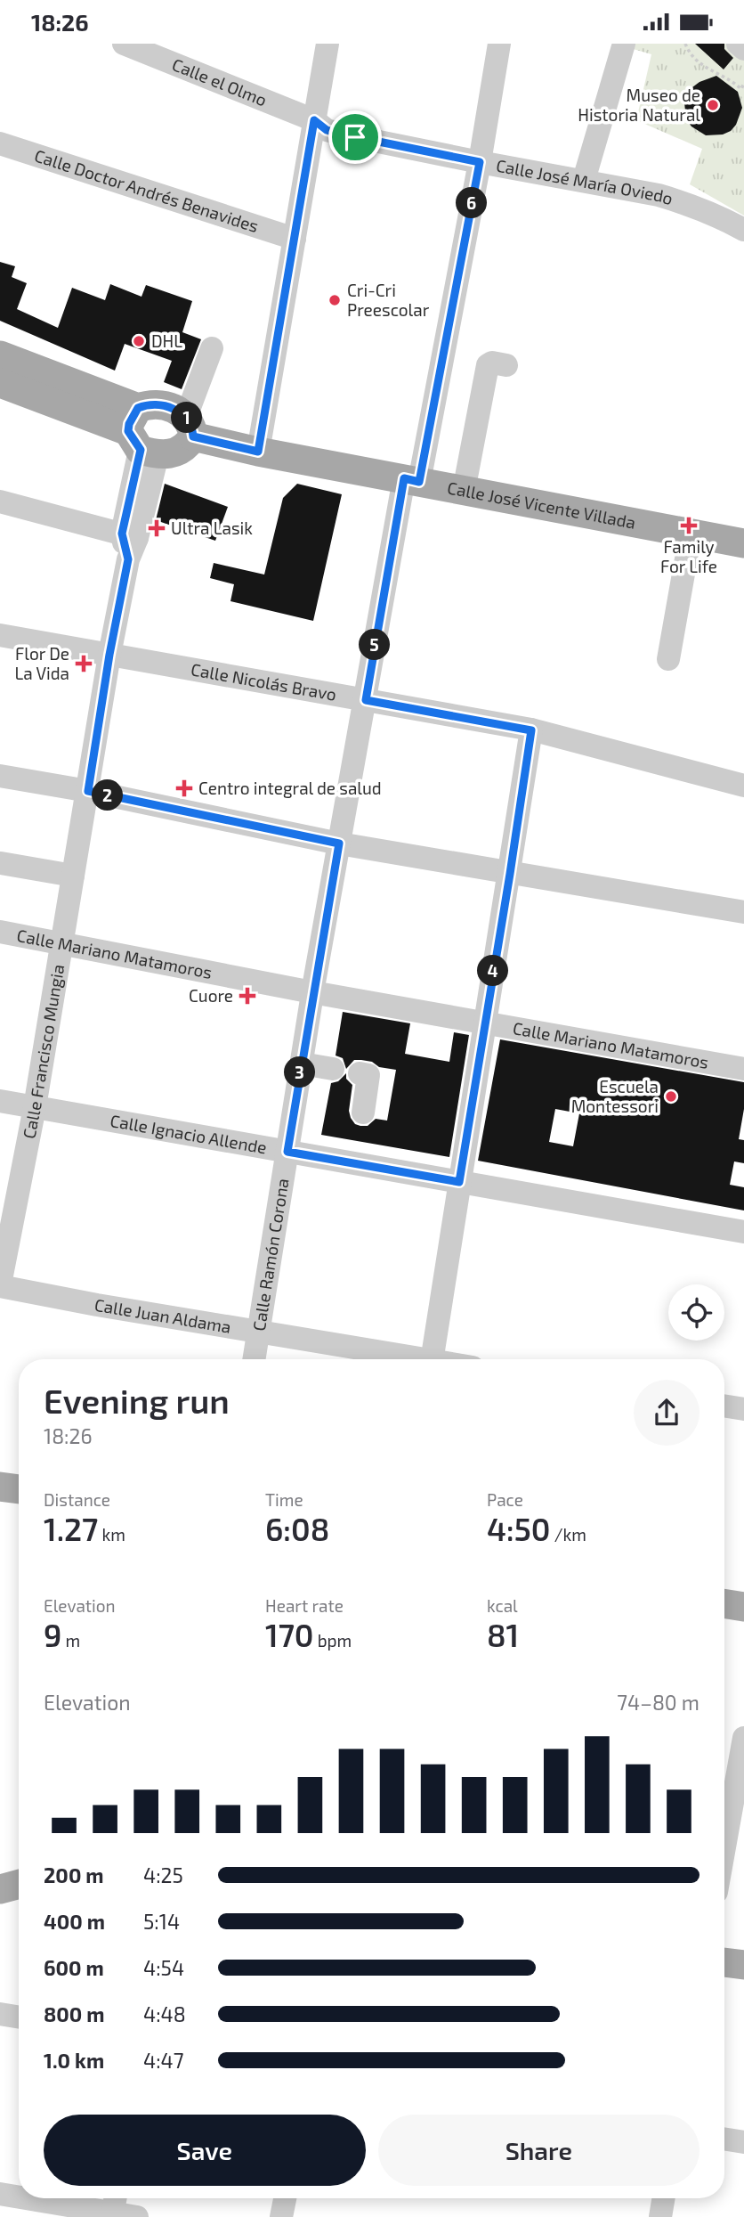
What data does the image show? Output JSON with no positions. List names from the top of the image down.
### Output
{
  "streets": {
    "main road": ["Calle José Vicente Villada"],
    "street": [
      "Calle el Olmo",
      "Calle José María Oviedo",
      "Calle Doctor Andrés Benavides",
      "Calle Nicolás Bravo",
      "Calle Mariano Matamoros",
      "Calle Francisco Mungia",
      "Calle Ignacio Allende",
      "Calle Ramón Corona",
      "Calle Juan Aldama"
    ]
  },
  "crossings": [
    ["Calle el Olmo", "Calle José María Oviedo"],
    ["Calle José María Oviedo", "Calle Ramón Corona"],
    ["Calle José Vicente Villada", "Calle Francisco Mungia"],
    ["Calle José Vicente Villada", "Calle Ramón Corona"],
    ["Calle Nicolás Bravo", "Calle Francisco Mungia"],
    ["Calle Nicolás Bravo", "Calle Ramón Corona"],
    ["Calle Mariano Matamoros", "Calle Francisco Mungia"],
    ["Calle Mariano Matamoros", "Calle Ramón Corona"],
    ["Calle Francisco Mungia", "Calle Ignacio Allende"],
    ["Calle Francisco Mungia", "Calle Juan Aldama"],
    ["Calle Ignacio Allende", "Calle Ramón Corona"],
    ["Calle Ramón Corona", "Calle Juan Aldama"]
  ],
  "places": {
    "other": [
      "Museo de Historia Natural",
      "Cri-Cri Preescolar",
      "DHL",
      "Escuela Montessori"
    ],
    "health": [
      "Family For Life",
      "Ultra Lasik",
      "Flor De La Vida",
      "Centro integral de salud",
      "Cuore"
    ]
  },
  "page": {
    "status": "18:26",
    "pins": [
      "6",
      "1",
      "5",
      "2",
      "4",
      "3"
    ],
    "heading": ["Evening run", "18:26"],
    "stats": [
      ["Distance", "1.27 km"],
      ["Time", "6:08"],
      ["Pace", "4:50 /km"],
      ["Elevation", "9 m"],
      ["Heart rate", "170 bpm"],
      ["kcal", "81"]
    ],
    "chart": ["Elevation", "74–80 m"],
    "list": [
      {
        "name": "200 m",
        "note": "4:25"
      },
      {
        "name": "400 m",
        "note": "5:14"
      },
      {
        "name": "600 m",
        "note": "4:54"
      },
      {
        "name": "800 m",
        "note": "4:48"
      },
      {
        "name": "1.0 km",
        "note": "4:47"
      }
    ],
    "buttons": ["Save", "Share"]
  }
}
